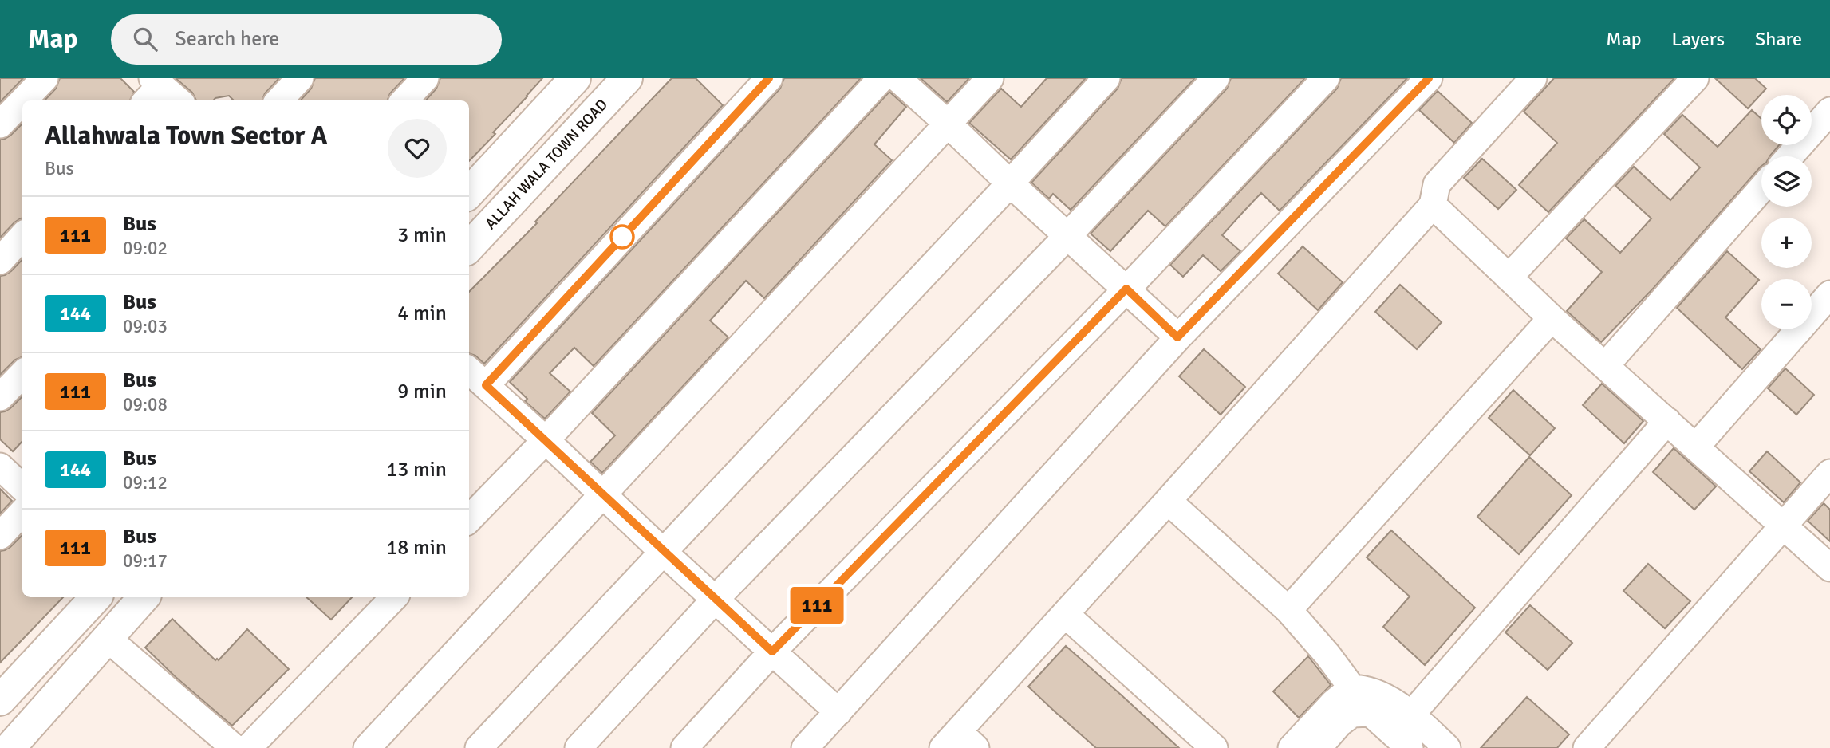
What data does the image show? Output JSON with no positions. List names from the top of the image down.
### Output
{
  "streets": {
    "main road": ["ALLAH WALA TOWN ROAD"]
  },
  "lines": ["bus line 111"],
  "page": {
    "header": "Map",
    "search": "Search here",
    "nav": ["Map", "Layers", "Share"],
    "on_map": "111",
    "map_buttons": ["+", "−"],
    "heading": ["Allahwala Town Sector A", "Bus"],
    "list": [
      {
        "mark": "111",
        "name": "Bus",
        "note": "09:02",
        "value": "3 min"
      },
      {
        "mark": "144",
        "name": "Bus",
        "note": "09:03",
        "value": "4 min"
      },
      {
        "mark": "111",
        "name": "Bus",
        "note": "09:08",
        "value": "9 min"
      },
      {
        "mark": "144",
        "name": "Bus",
        "note": "09:12",
        "value": "13 min"
      },
      {
        "mark": "111",
        "name": "Bus",
        "note": "09:17",
        "value": "18 min"
      }
    ]
  }
}
